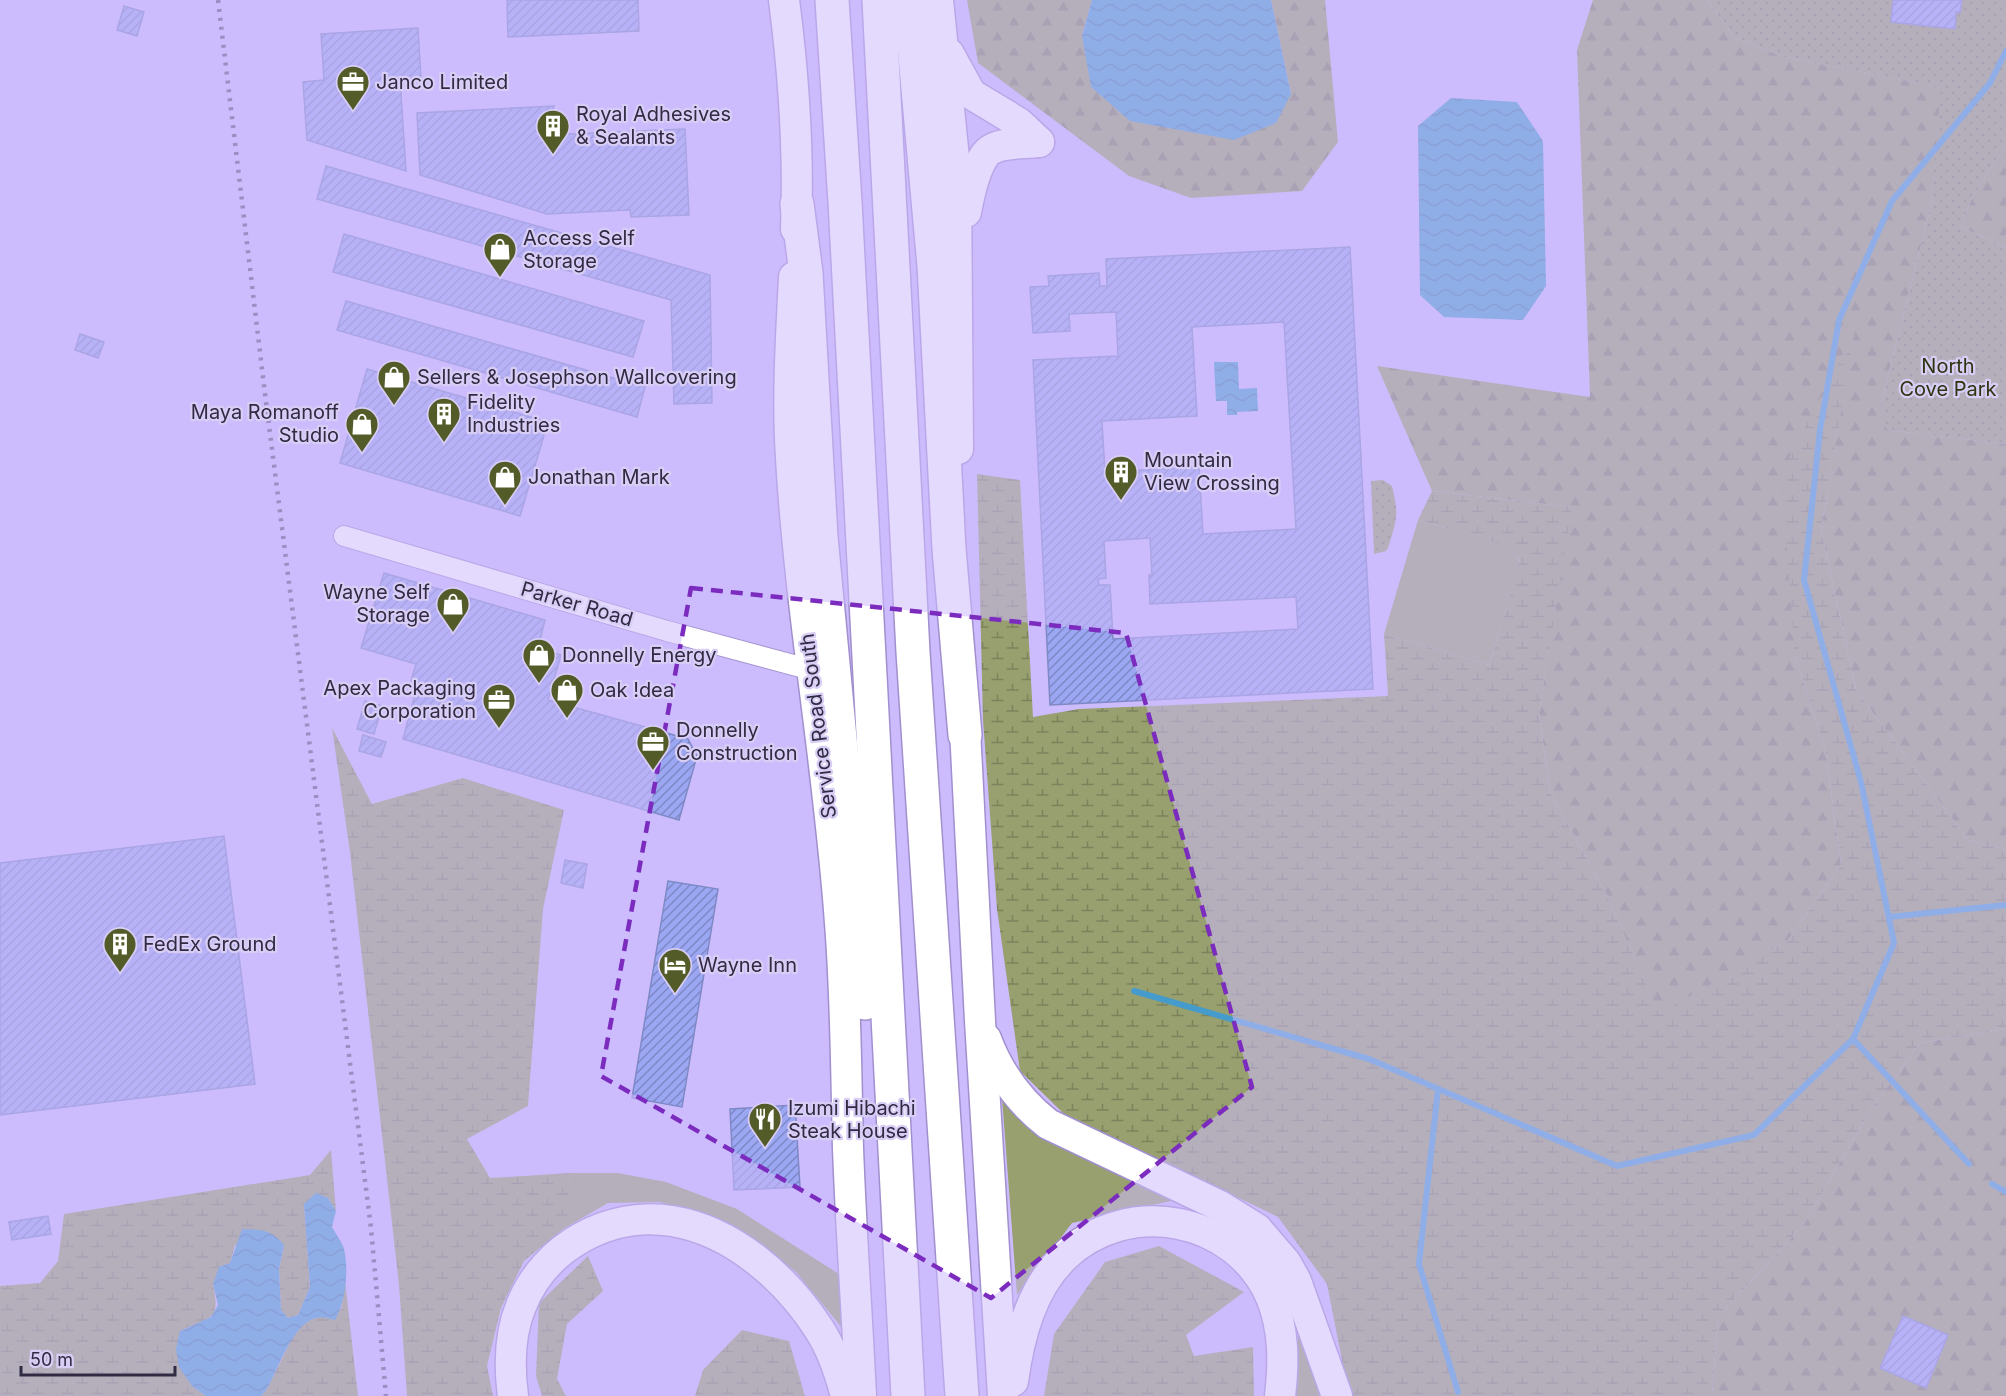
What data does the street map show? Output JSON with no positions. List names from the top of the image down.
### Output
{
  "streets": {
    "main road": ["Service Road South"],
    "street": ["Parker Road"]
  },
  "crossings": [
    ["Parker Road", "Service Road South"]
  ],
  "parks": ["North Cove Park"],
  "places": {
    "office": ["Janco Limited", "Apex Packaging Corporation", "Donnelly Construction"],
    "building": [
      "Royal Adhesives & Sealants",
      "Fidelity Industries",
      "Mountain View Crossing",
      "FedEx Ground"
    ],
    "shop": [
      "Access Self Storage",
      "Sellers & Josephson Wallcovering",
      "Maya Romanoff Studio",
      "Jonathan Mark",
      "Wayne Self Storage",
      "Donnelly Energy",
      "Oak !dea"
    ],
    "hotel": ["Wayne Inn"],
    "restaurant": ["Izumi Hibachi Steak House"]
  },
  "scale_bar": "50 m"
}
